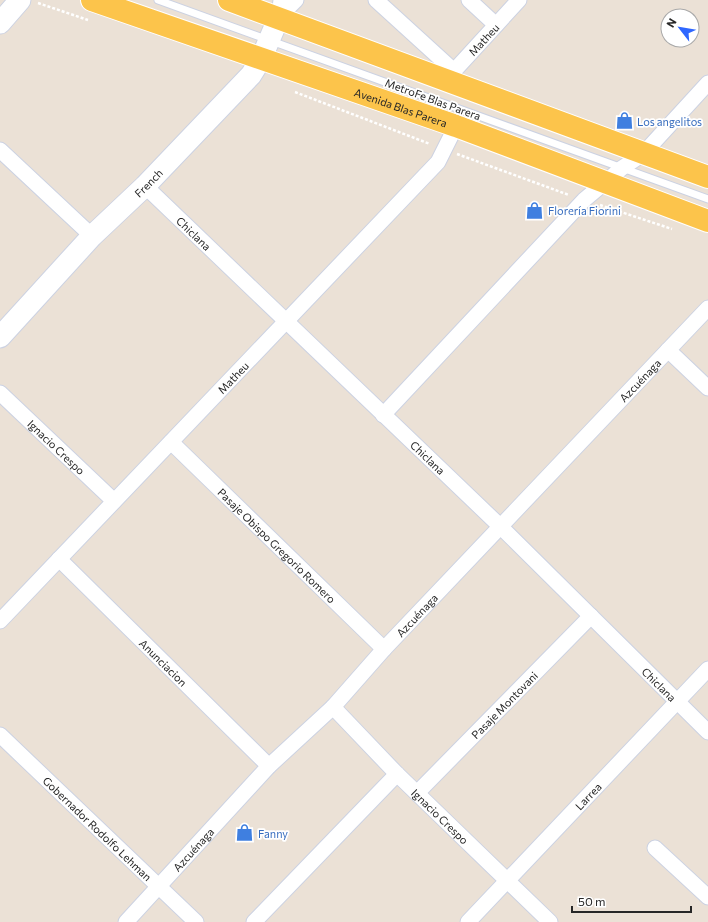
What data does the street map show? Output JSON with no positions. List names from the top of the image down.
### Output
{
  "streets": {
    "main road": ["Avenida Blas Parera"],
    "street": [
      "Matheu",
      "French",
      "Chiclana",
      "Azcuénaga",
      "Ignacio Crespo",
      "Pasaje Obispo Gregorio Romero",
      "Anunciacion",
      "Pasaje Montovani",
      "Larrea",
      "Gobernador Rodolfo Lehman"
    ],
    "lane": ["MetroFe Blas Parera"]
  },
  "crossings": [
    ["Matheu", "Avenida Blas Parera"],
    ["Matheu", "Chiclana"],
    ["Matheu", "Ignacio Crespo"],
    ["Matheu", "Pasaje Obispo Gregorio Romero"],
    ["Matheu", "Anunciacion"],
    ["MetroFe Blas Parera", "Avenida Blas Parera"],
    ["MetroFe Blas Parera", "French"],
    ["Avenida Blas Parera", "French"],
    ["French", "Chiclana"],
    ["Chiclana", "Azcuénaga"],
    ["Chiclana", "Pasaje Montovani"],
    ["Chiclana", "Larrea"],
    ["Azcuénaga", "Ignacio Crespo"],
    ["Azcuénaga", "Pasaje Obispo Gregorio Romero"],
    ["Azcuénaga", "Anunciacion"],
    ["Azcuénaga", "Gobernador Rodolfo Lehman"],
    ["Ignacio Crespo", "Pasaje Montovani"],
    ["Ignacio Crespo", "Larrea"]
  ],
  "places": {
    "shop": ["Los angelitos", "Florería Fiorini", "Fanny"]
  },
  "scale_bar": "50 m",
  "north": "top left"
}
